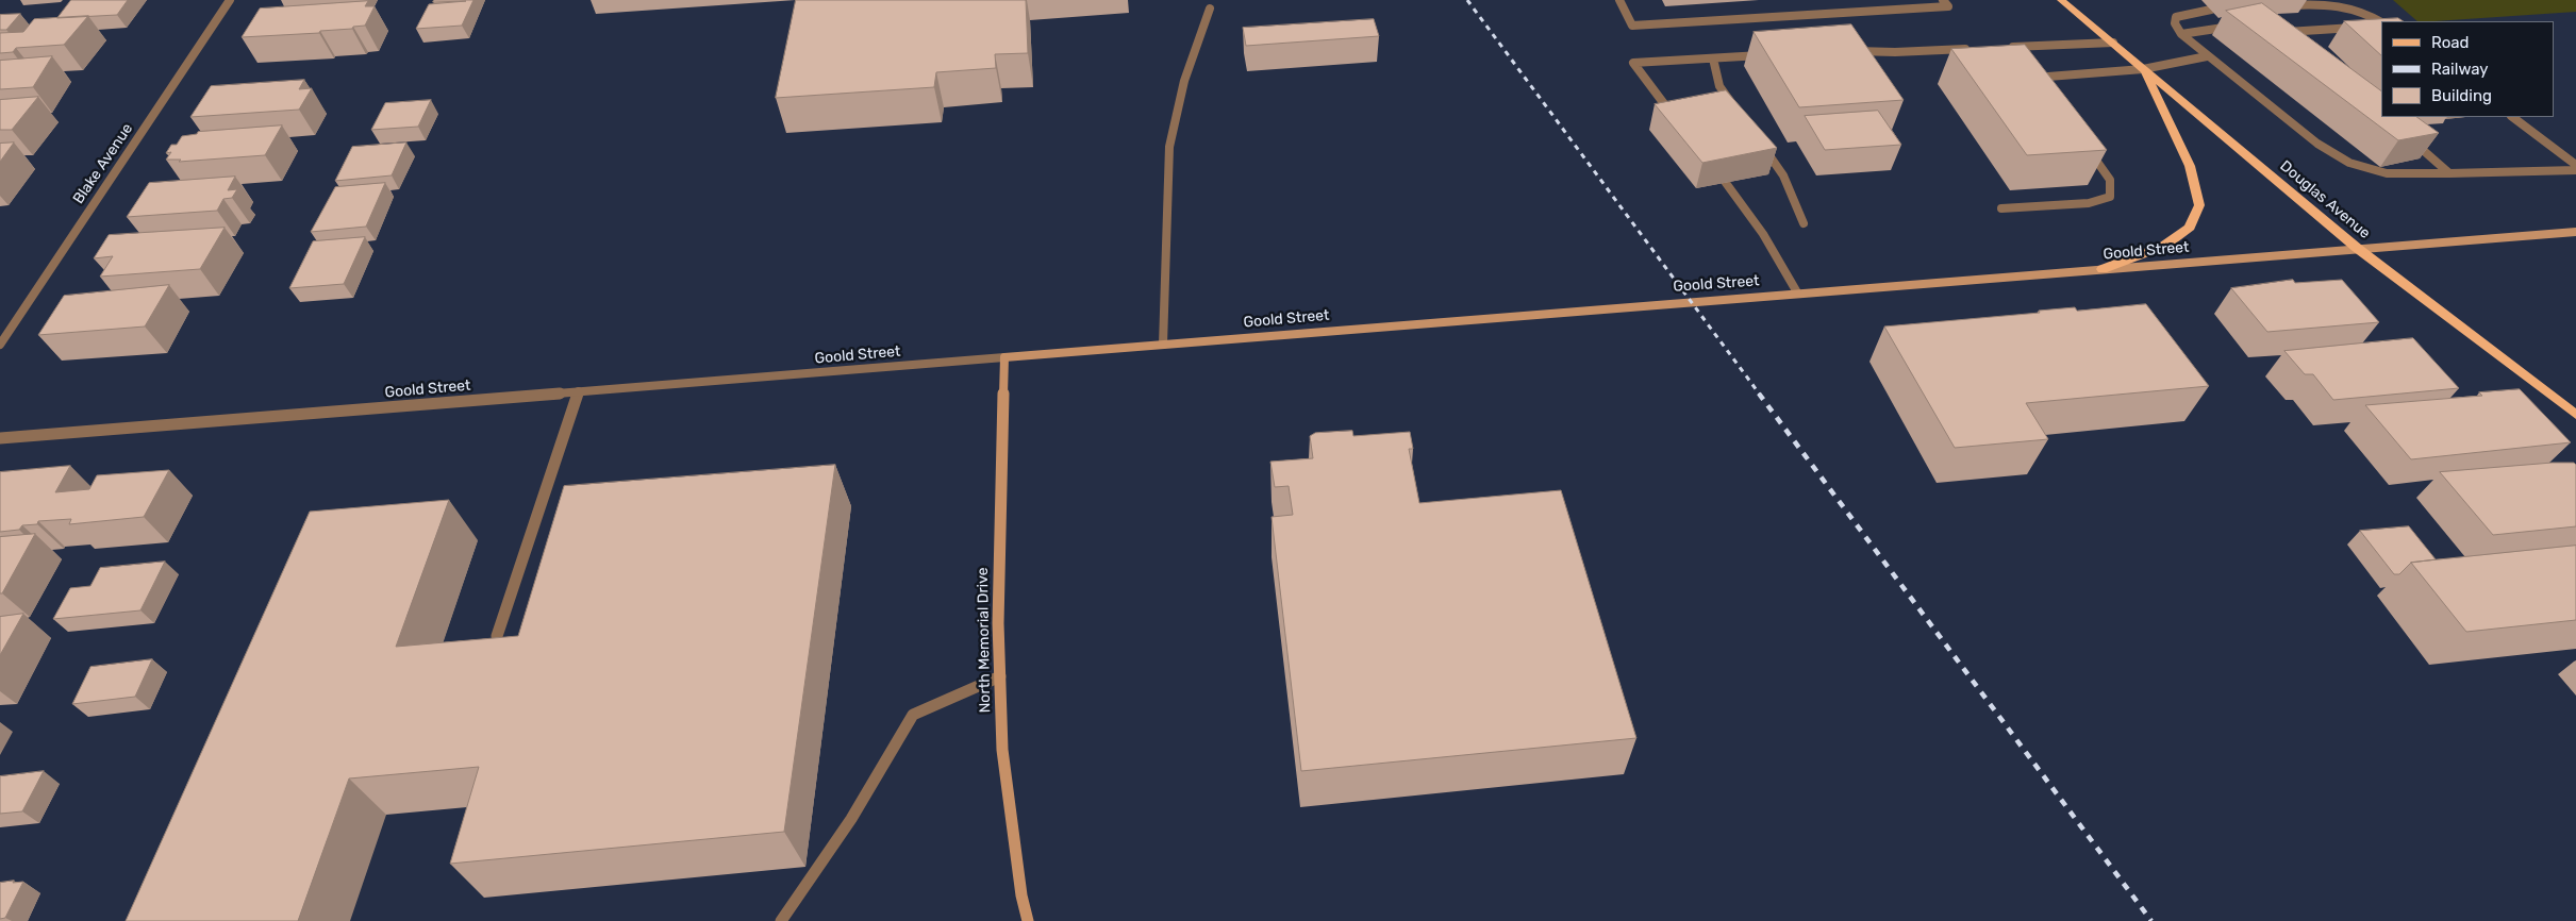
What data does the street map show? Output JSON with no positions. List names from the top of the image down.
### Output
{
  "streets": {
    "main road": ["Douglas Avenue", "Goold Street", "North Memorial Drive"],
    "street": ["Blake Avenue"]
  },
  "crossings": [
    ["Douglas Avenue", "Goold Street"],
    ["Goold Street", "North Memorial Drive"]
  ],
  "legend": ["Road", "Railway", "Building"]
}
